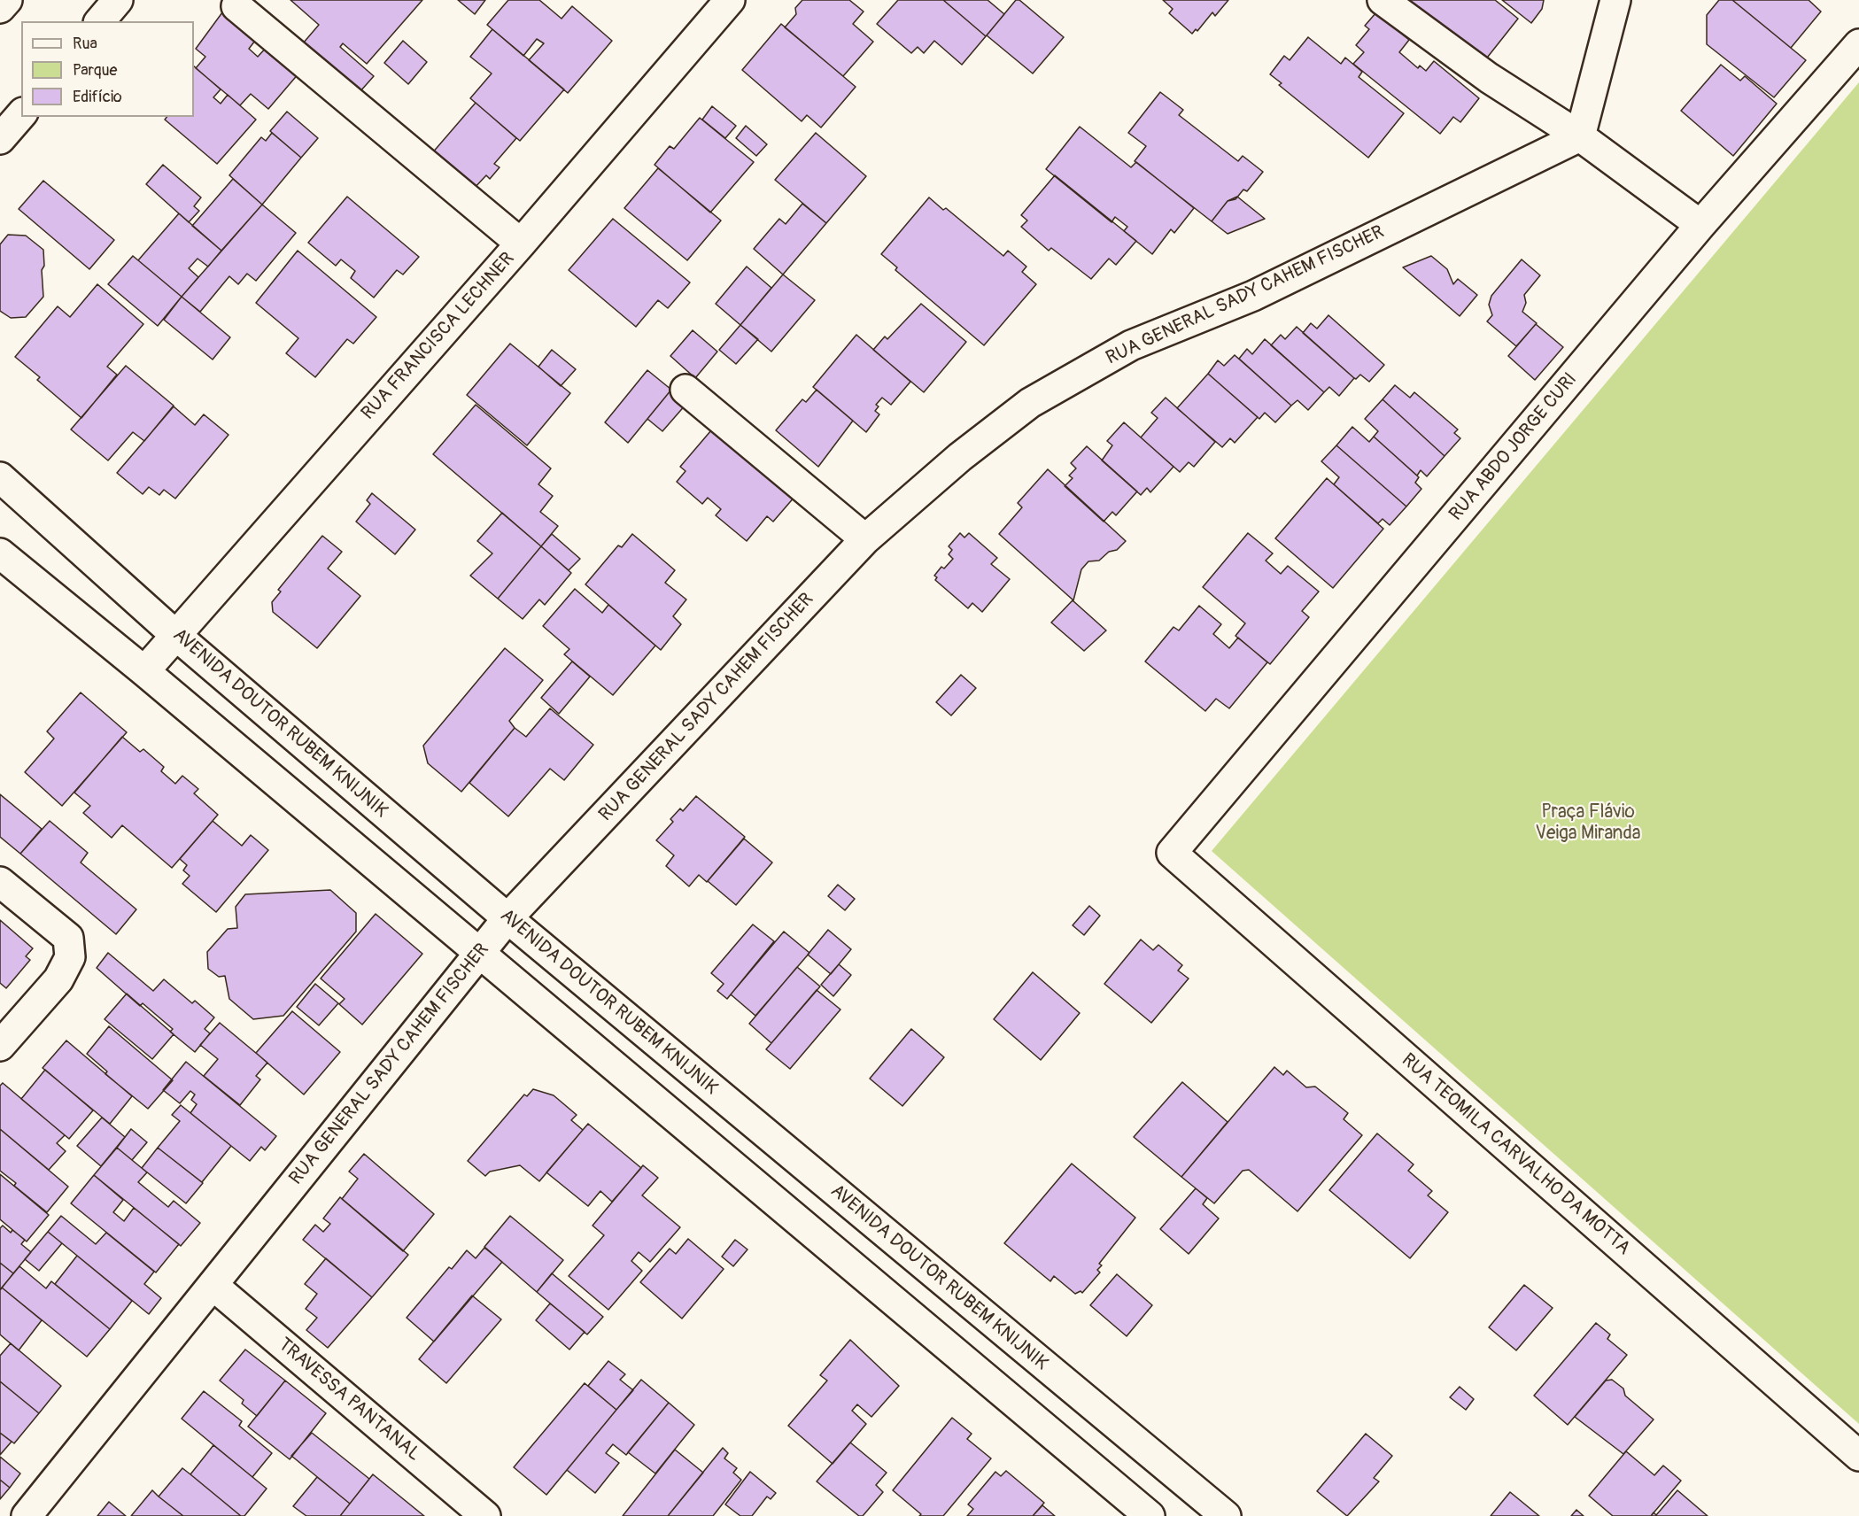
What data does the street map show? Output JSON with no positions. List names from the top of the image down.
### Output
{
  "streets": {
    "street": [
      "RUA GENERAL SADY CAHEM FISCHER",
      "RUA FRANCISCA LECHNER",
      "RUA ABDO JORGE CURI",
      "AVENIDA DOUTOR RUBEM KNIJNIK",
      "RUA TEOMILA CARVALHO DA MOTTA",
      "TRAVESSA PANTANAL"
    ]
  },
  "crossings": [
    ["RUA GENERAL SADY CAHEM FISCHER", "AVENIDA DOUTOR RUBEM KNIJNIK"],
    ["RUA GENERAL SADY CAHEM FISCHER", "TRAVESSA PANTANAL"],
    ["RUA FRANCISCA LECHNER", "AVENIDA DOUTOR RUBEM KNIJNIK"],
    ["RUA ABDO JORGE CURI", "RUA TEOMILA CARVALHO DA MOTTA"]
  ],
  "parks": ["Praça Flávio Veiga Miranda"],
  "legend": ["Rua", "Parque", "Edifício"]
}
